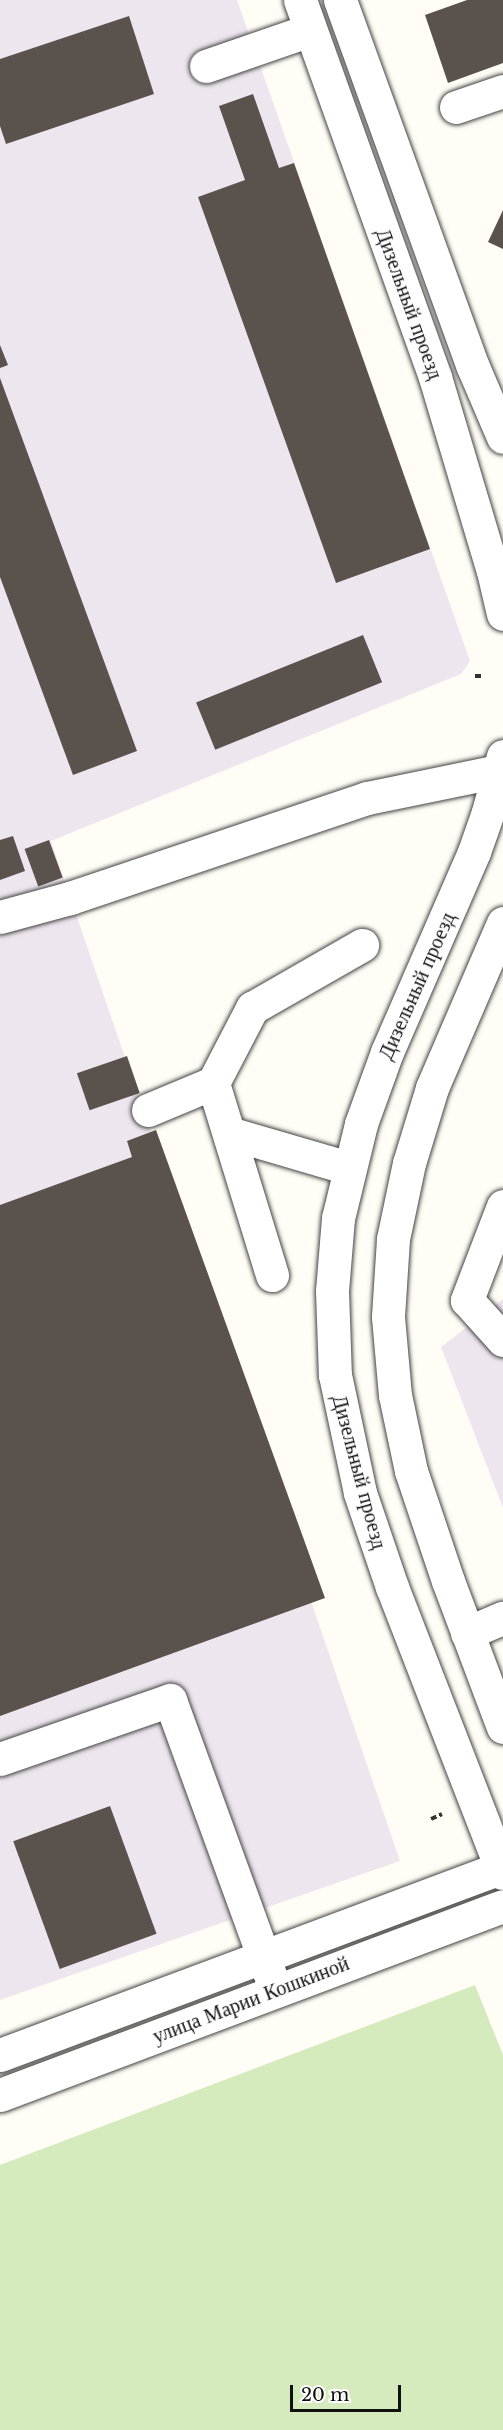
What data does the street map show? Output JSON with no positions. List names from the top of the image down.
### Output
{
  "streets": {
    "street": ["Дизельный проезд", "улица Марии Кошкиной"]
  },
  "crossings": [
    ["Дизельный проезд", "улица Марии Кошкиной"]
  ],
  "scale_bar": "20 m"
}
